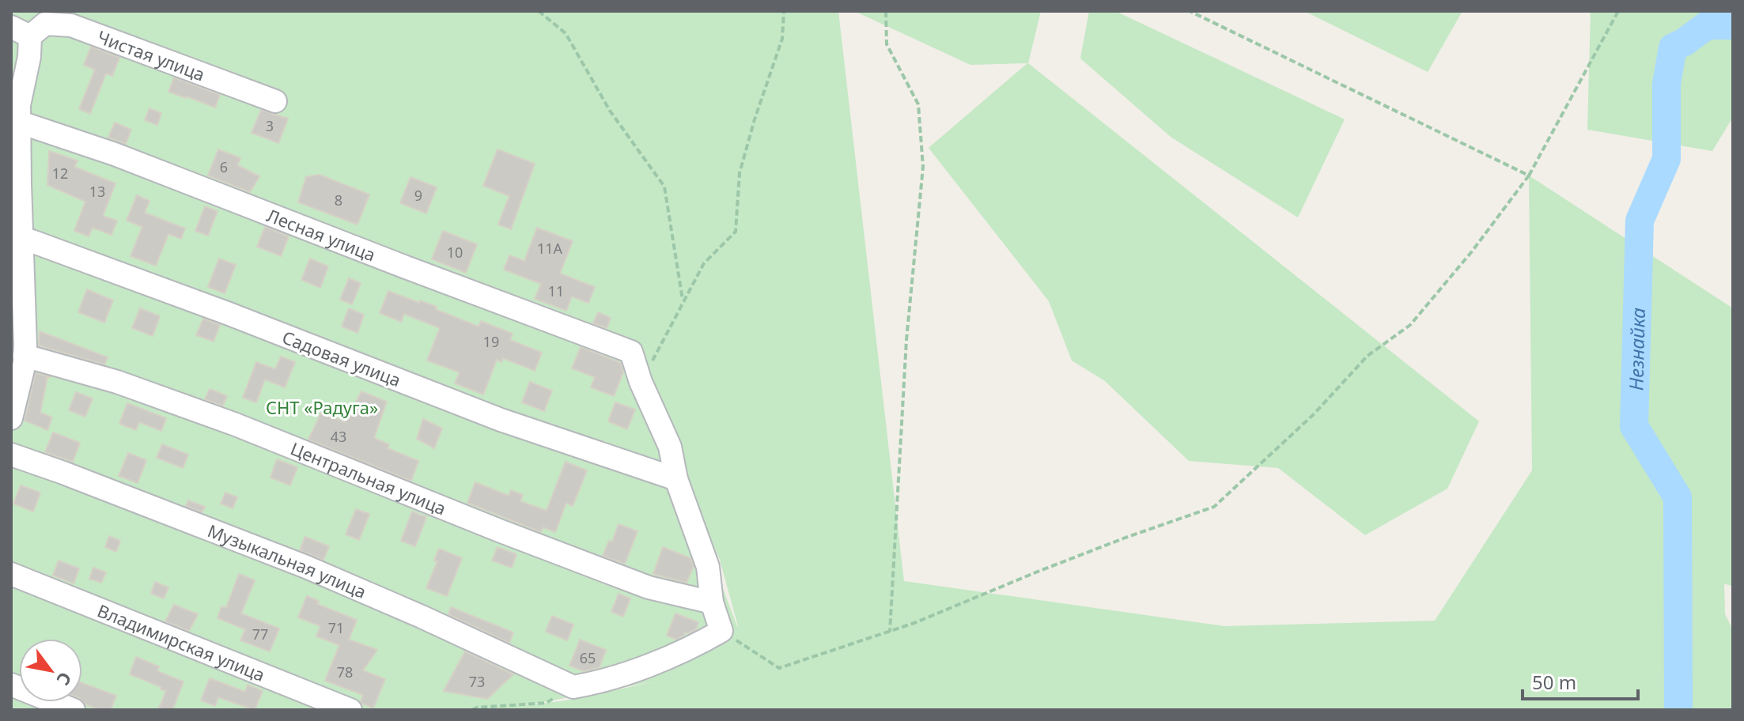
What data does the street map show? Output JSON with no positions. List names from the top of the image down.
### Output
{
  "streets": {
    "street": [
      "Чистая улица",
      "Лесная улица",
      "Садовая улица",
      "Центральная улица",
      "Музыкальная улица",
      "Владимирская улица"
    ]
  },
  "crossings": [
    ["Чистая улица", "Лесная улица"],
    ["Чистая улица", "Садовая улица"],
    ["Чистая улица", "Центральная улица"]
  ],
  "water": ["Незнайка"],
  "parks": ["СНТ «Радуга»"],
  "house_numbers": [
    "3",
    "6",
    "12",
    "13",
    "9",
    "8",
    "11А",
    "10",
    "11",
    "19",
    "43",
    "71",
    "77",
    "65",
    "78",
    "73"
  ],
  "scale_bar": "50 m",
  "north": "bottom right"
}
